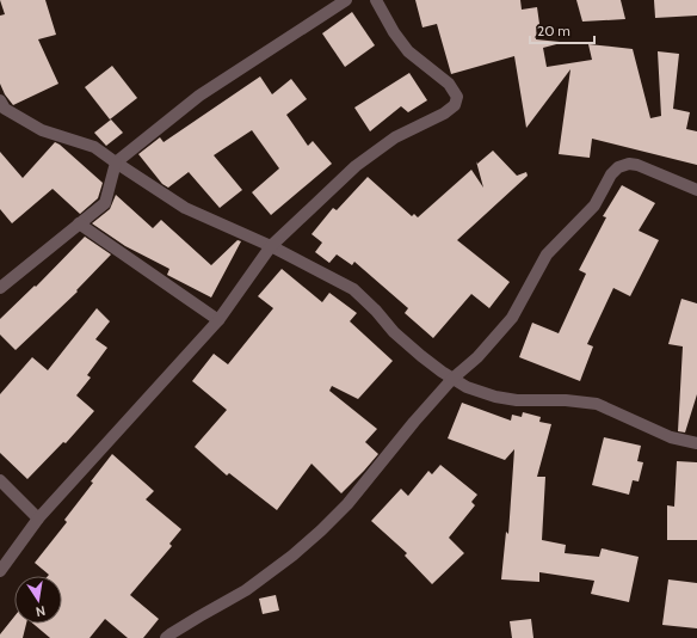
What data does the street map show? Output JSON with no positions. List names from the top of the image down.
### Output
{
  "scale_bar": "20 m",
  "north": "bottom"
}
